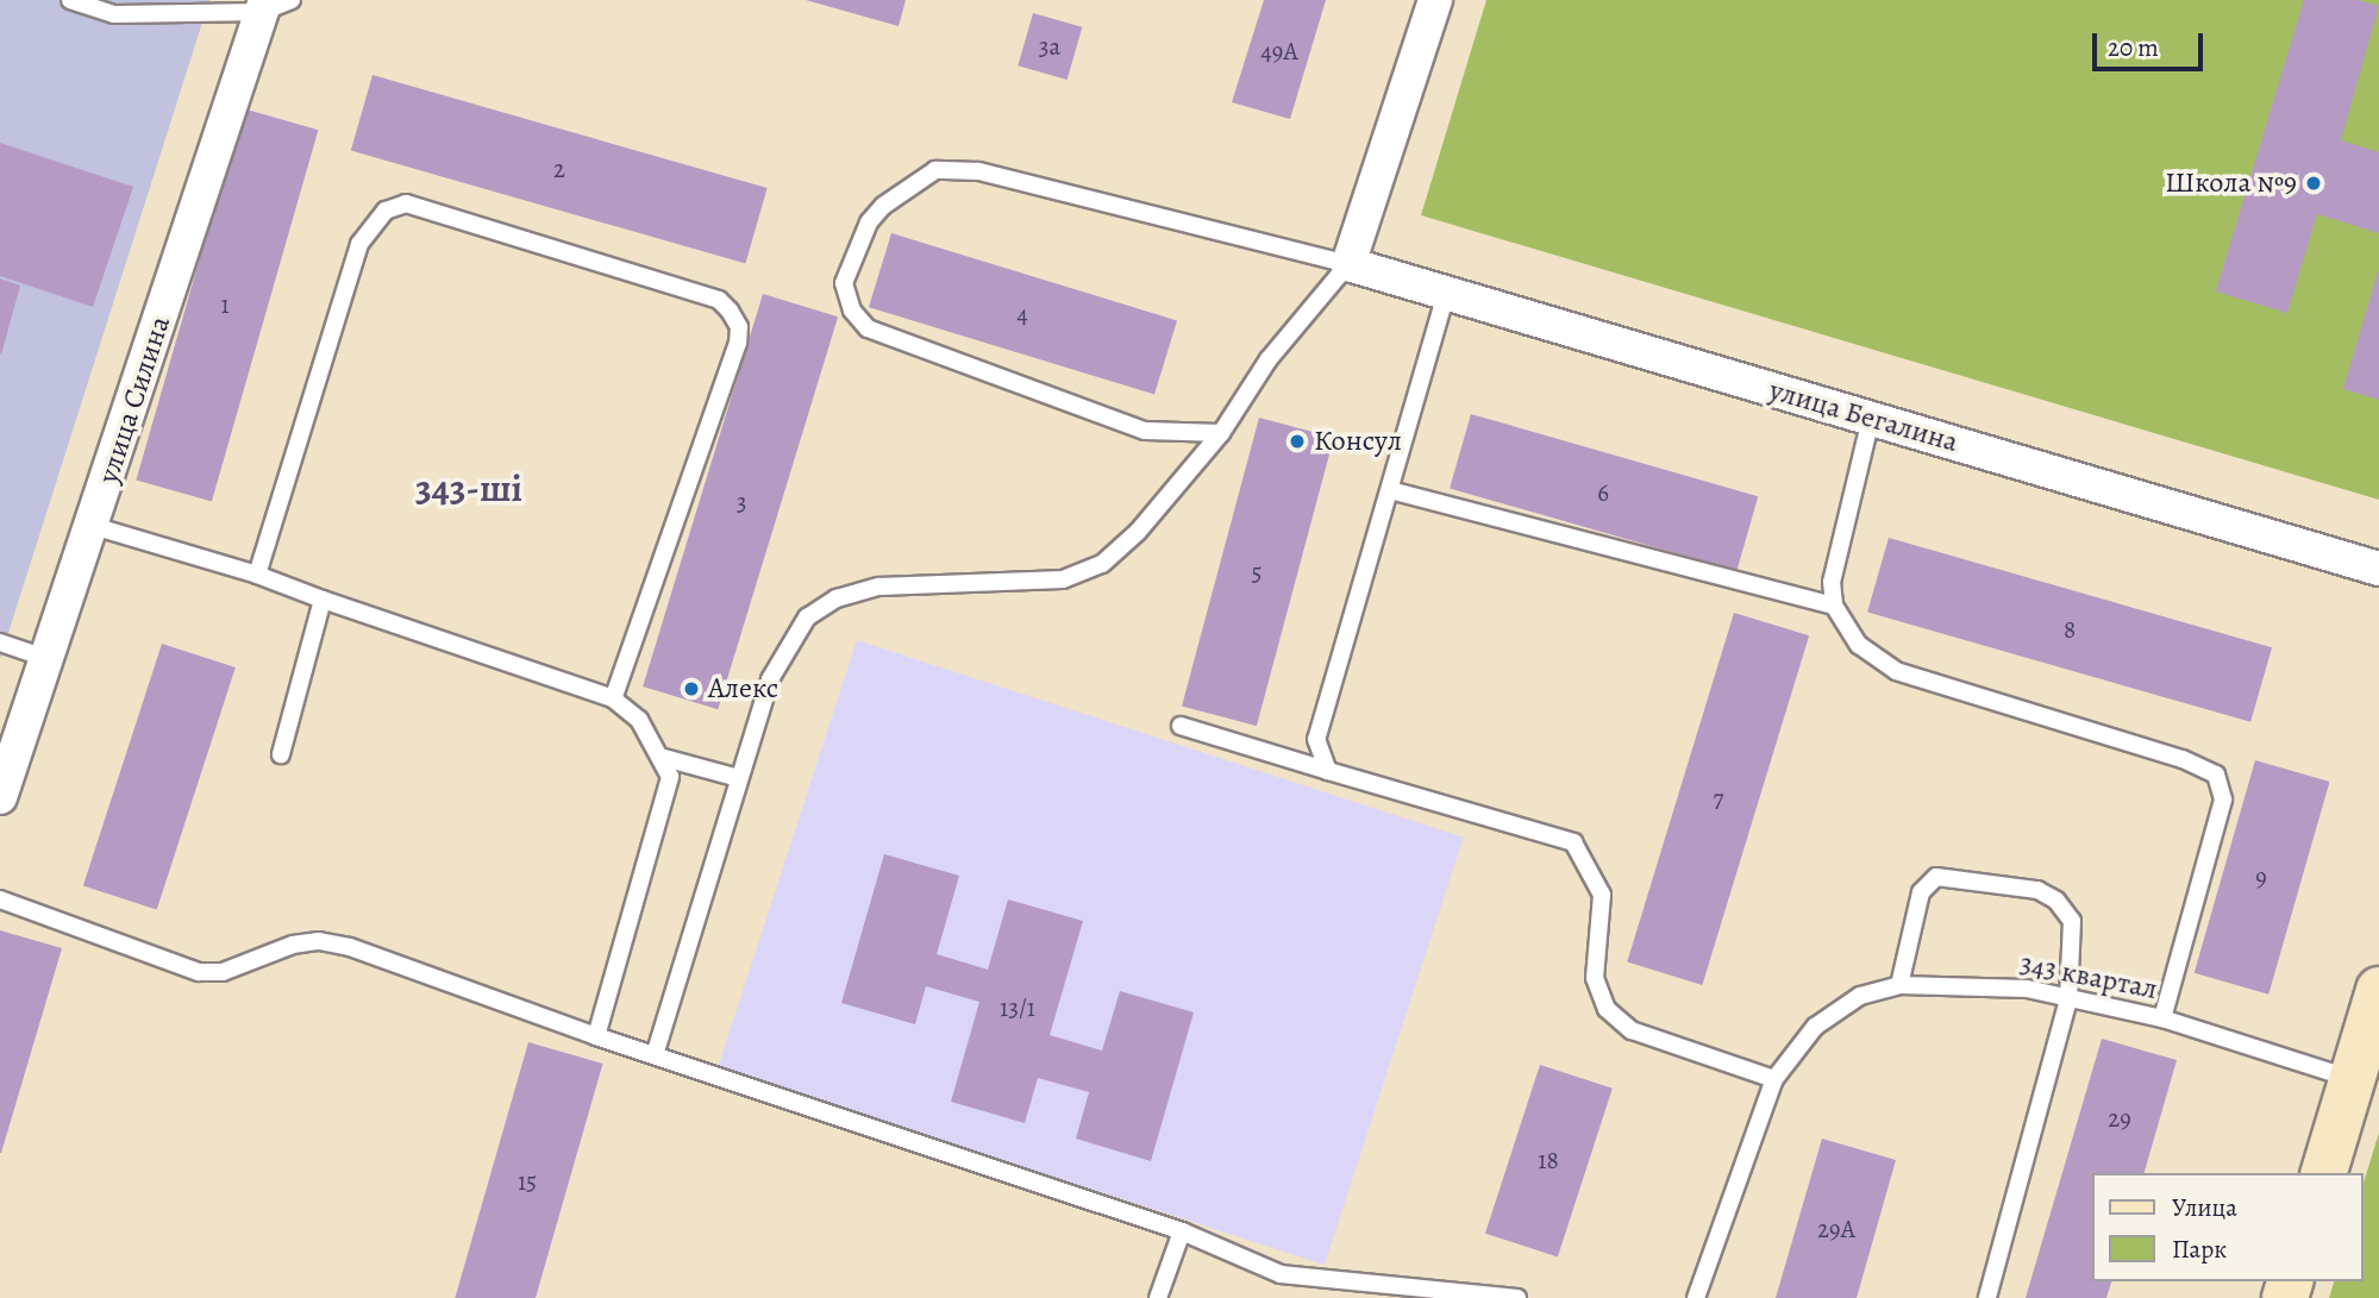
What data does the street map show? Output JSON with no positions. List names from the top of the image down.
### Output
{
  "streets": {
    "street": ["улица Силина", "улица Бегалина"],
    "lane": ["343 квартал"]
  },
  "districts": ["343-ші"],
  "places": ["Школа №9", "Консул", "Алекс"],
  "house_numbers": [
    "3а",
    "49А",
    "2",
    "1",
    "4",
    "6",
    "3",
    "5",
    "8",
    "7",
    "9",
    "13/1",
    "29",
    "18",
    "15",
    "29А"
  ],
  "legend": ["Улица", "Парк"],
  "scale_bar": "20 m"
}
